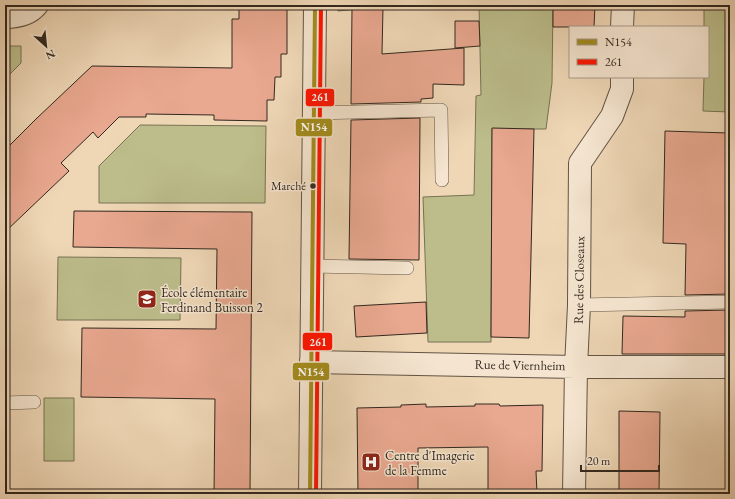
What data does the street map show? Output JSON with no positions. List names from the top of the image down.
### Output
{
  "streets": {
    "street": ["Rue des Closeaux", "Rue de Viernheim"]
  },
  "crossings": [
    ["Rue des Closeaux", "Rue de Viernheim"]
  ],
  "places": {
    "other": ["Marché"],
    "school or university": ["École élémentaire Ferdinand Buisson 2"],
    "hospital": ["Centre d'Imagerie de la Femme"]
  },
  "lines": ["transit line N154", "transit line 261"],
  "legend": ["N154", "261"],
  "scale_bar": "20 m",
  "north": "bottom right"
}
